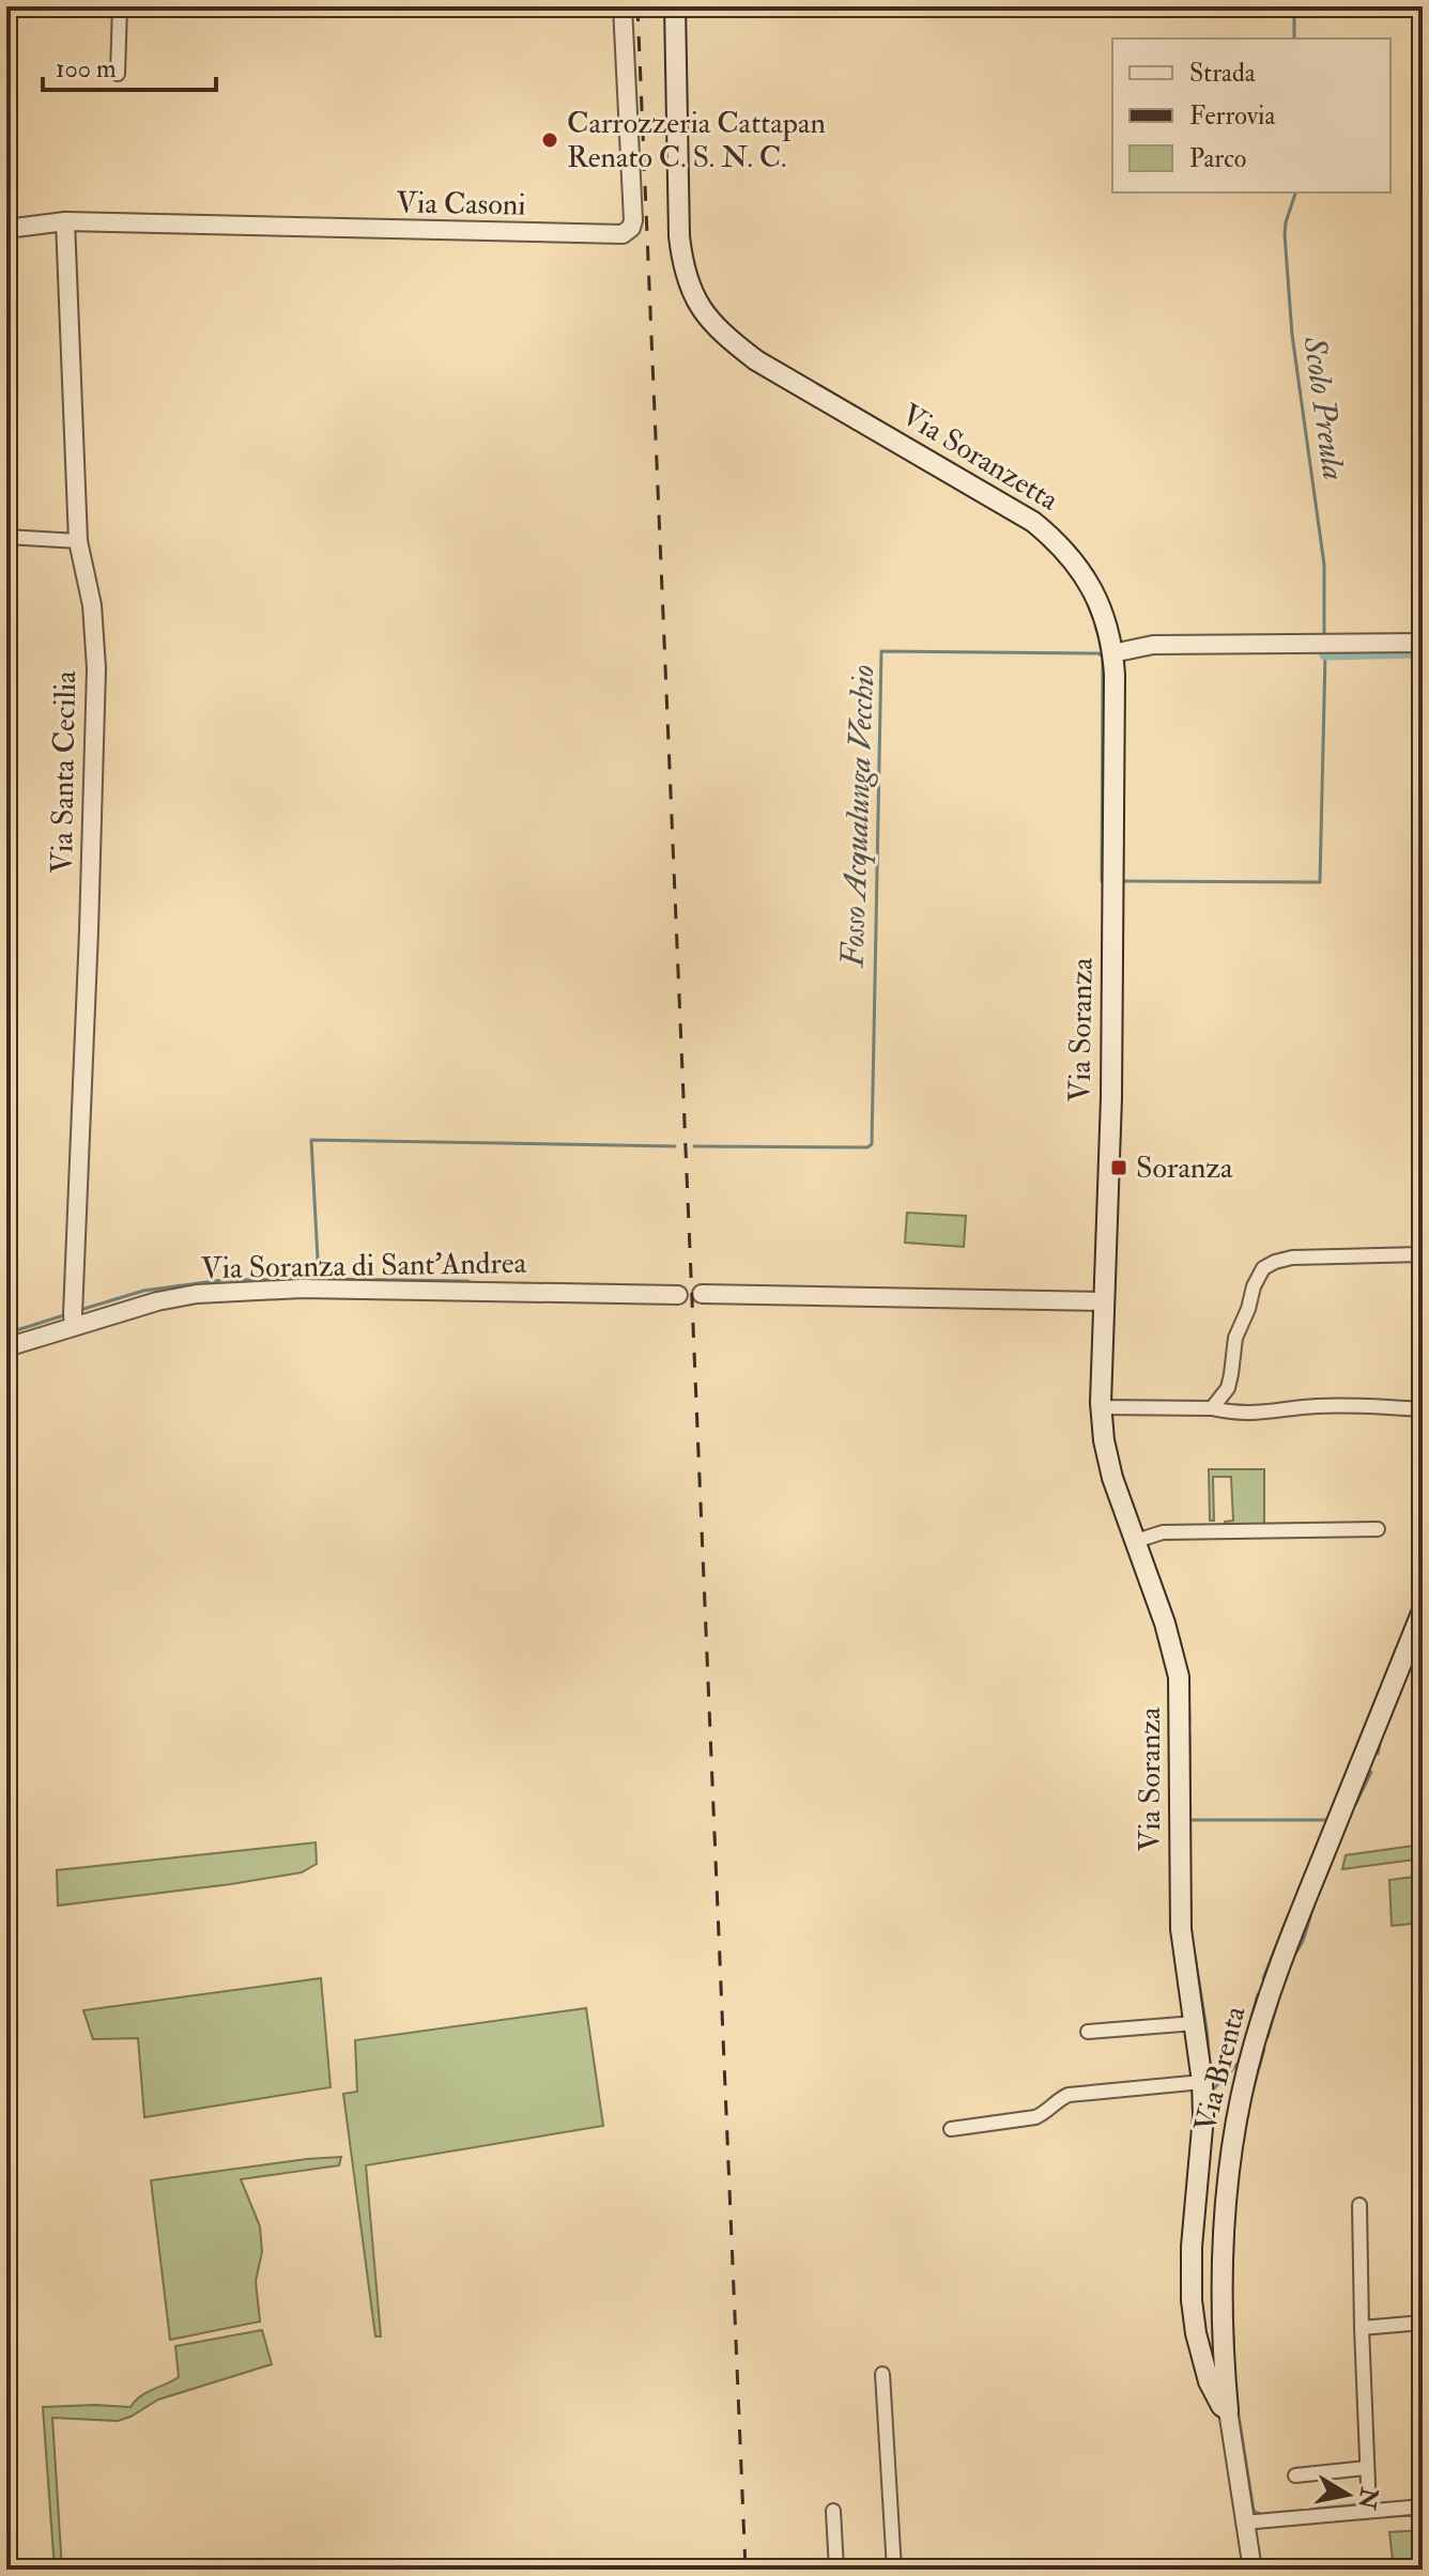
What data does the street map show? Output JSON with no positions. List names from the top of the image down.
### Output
{
  "streets": {
    "main road": ["Via Soranzetta", "Via Soranza", "Via Brenta"],
    "street": ["Via Casoni", "Via Santa Cecilia", "Via Soranza di Sant'Andrea"]
  },
  "crossings": [
    ["Via Casoni", "Via Santa Cecilia"],
    ["Via Soranzetta", "Via Soranza"],
    ["Via Santa Cecilia", "Via Soranza di Sant'Andrea"],
    ["Via Soranza", "Via Brenta"]
  ],
  "water": ["Scolo Preula", "Fosso Acqualunga Vecchio"],
  "places": {
    "other": ["Carrozzeria Cattapan Renato C. S. N. C."],
    "transit": ["Soranza"]
  },
  "legend": ["Strada", "Ferrovia", "Parco"],
  "scale_bar": "100 m",
  "north": "right"
}
